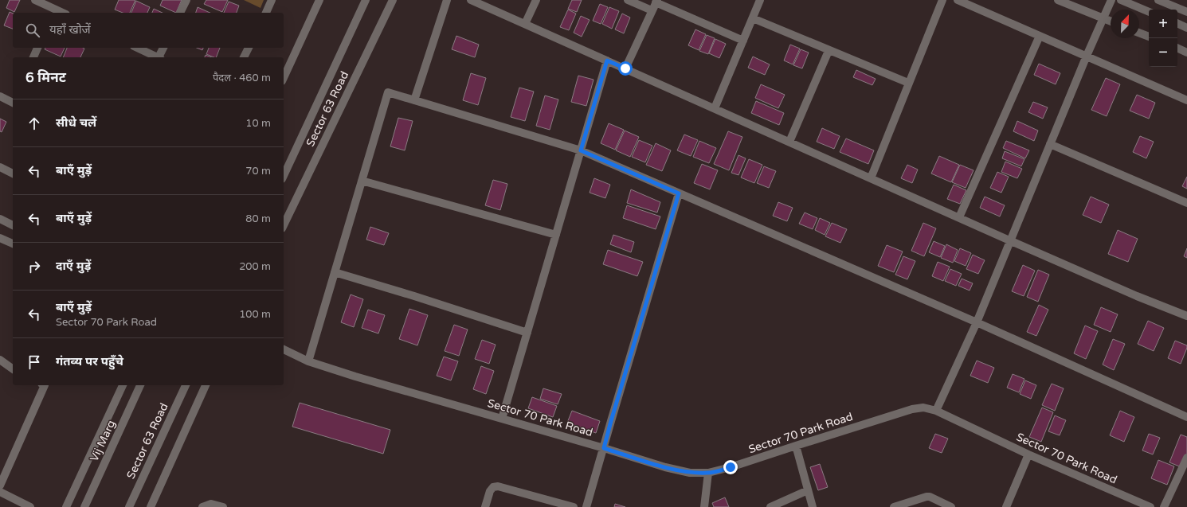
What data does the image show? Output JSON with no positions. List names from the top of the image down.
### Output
{
  "streets": {
    "street": ["Sector 63 Road", "Sector 70 Park Road", "Vij Marg"]
  },
  "north": "top right",
  "page": {
    "map_buttons": ["+", "−"],
    "search": "यहाँ खोजें",
    "heading": ["6 मिनट", "पैदल · 460 m"],
    "list": [
      ["सीधे चलें", "10 m"],
      ["बाएँ मुड़ें", "70 m"],
      ["बाएँ मुड़ें", "80 m"],
      ["दाएँ मुड़ें", "200 m"],
      ["बाएँ मुड़ें", "Sector 70 Park Road", "100 m"],
      "गंतव्य पर पहुँचे"
    ]
  }
}
